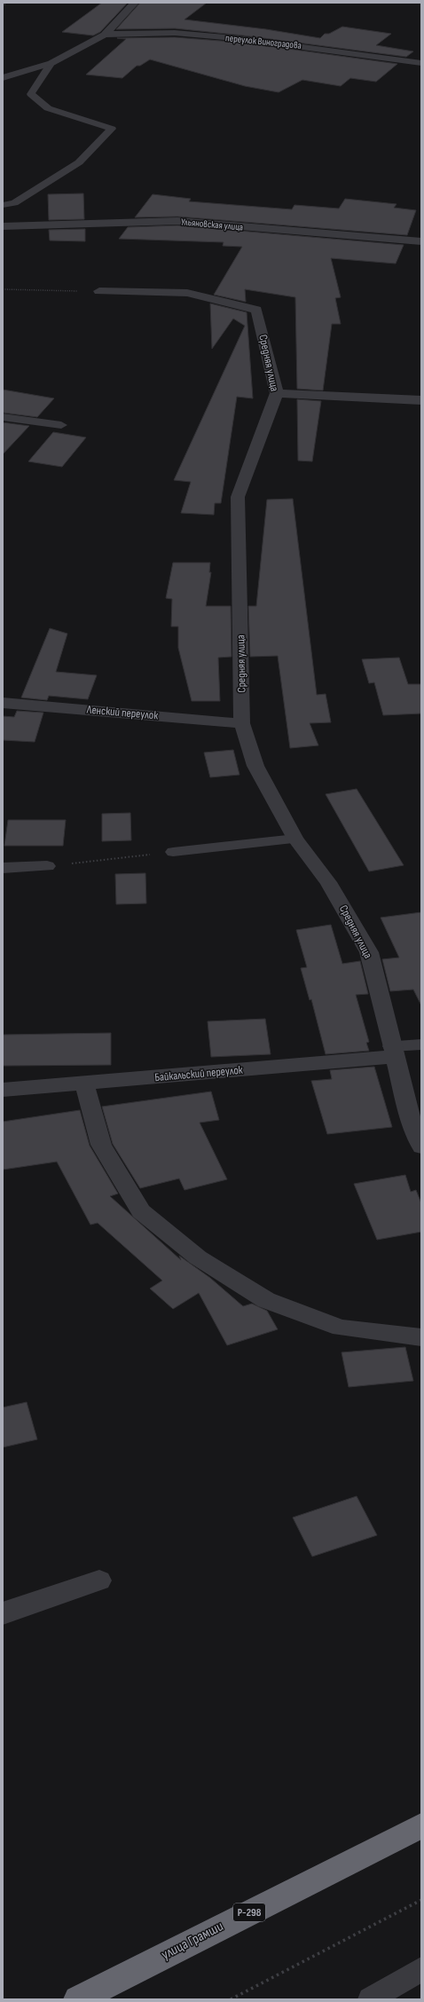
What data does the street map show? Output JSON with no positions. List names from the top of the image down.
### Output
{
  "streets": {
    "highway": ["Р-298", "улица Грамши"],
    "street": [
      "переулок Виноградова",
      "Ульяновская улица",
      "Средняя улица",
      "Ленский переулок",
      "Байкальский переулок"
    ]
  },
  "crossings": [
    ["Средняя улица", "Ленский переулок"],
    ["Средняя улица", "Байкальский переулок"]
  ]
}
